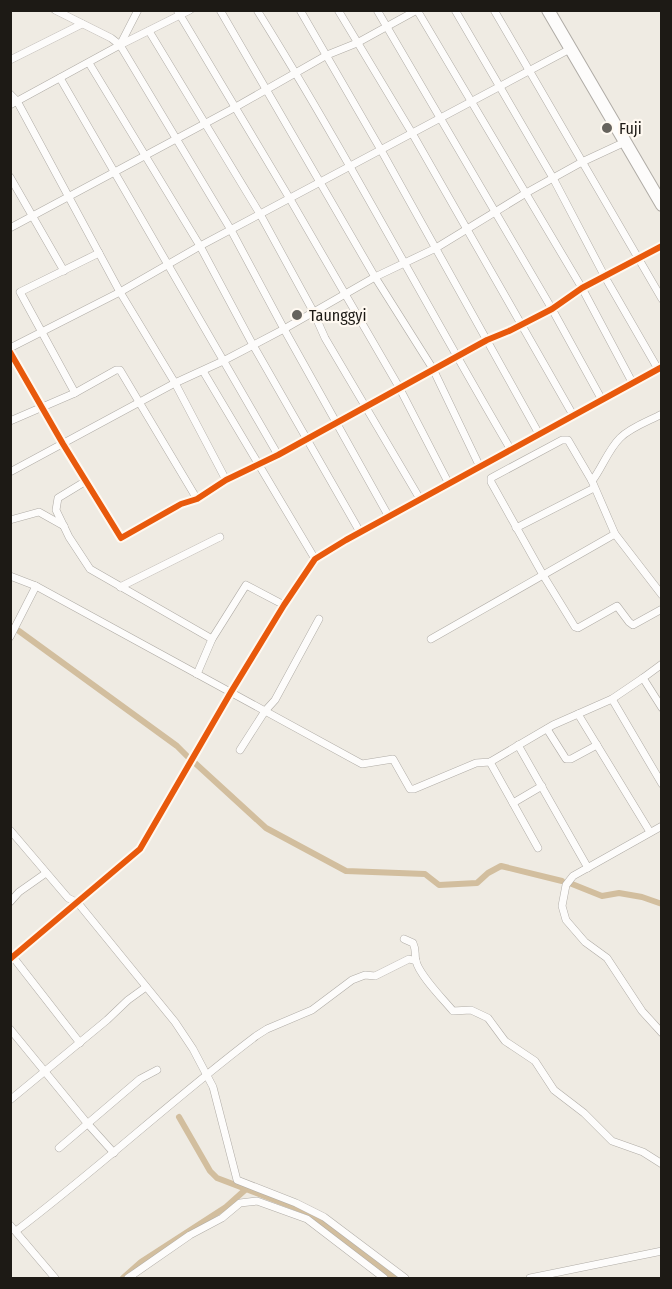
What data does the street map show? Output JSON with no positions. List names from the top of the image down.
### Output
{
  "places": ["Fuji", "Taunggyi"]
}
